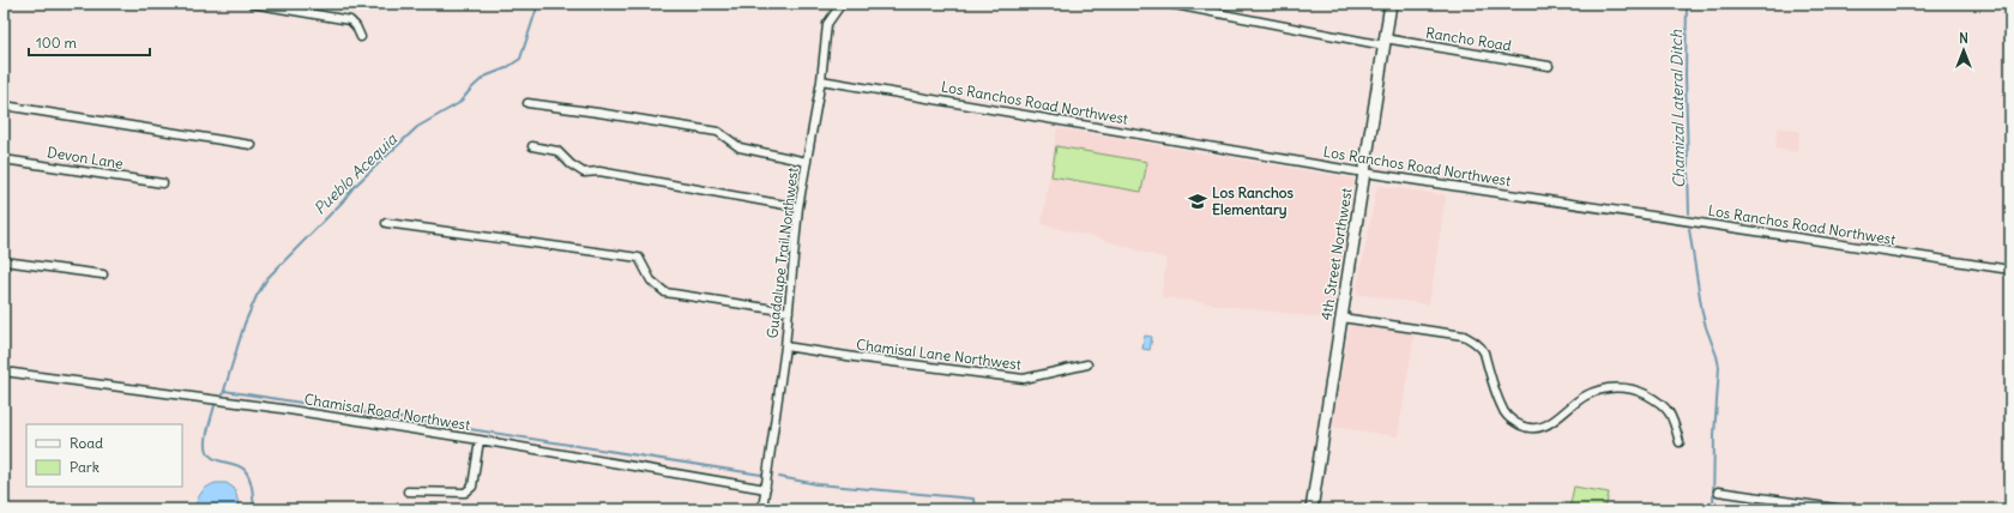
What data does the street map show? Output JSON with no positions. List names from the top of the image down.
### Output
{
  "streets": {
    "main road": ["4th Street Northwest"],
    "street": [
      "Rancho Road",
      "Los Ranchos Road Northwest",
      "Devon Lane",
      "Guadalupe Trail Northwest",
      "Chamisal Lane Northwest",
      "Chamisal Road Northwest"
    ]
  },
  "crossings": [
    ["Rancho Road", "4th Street Northwest"],
    ["Los Ranchos Road Northwest", "Guadalupe Trail Northwest"],
    ["Los Ranchos Road Northwest", "4th Street Northwest"],
    ["Guadalupe Trail Northwest", "Chamisal Lane Northwest"],
    ["Guadalupe Trail Northwest", "Chamisal Road Northwest"]
  ],
  "water": ["Chamizal Lateral Ditch", "Pueblo Acequia"],
  "places": {
    "school or university": ["Los Ranchos Elementary"]
  },
  "legend": ["Road", "Park"],
  "scale_bar": "100 m",
  "north": "top"
}
